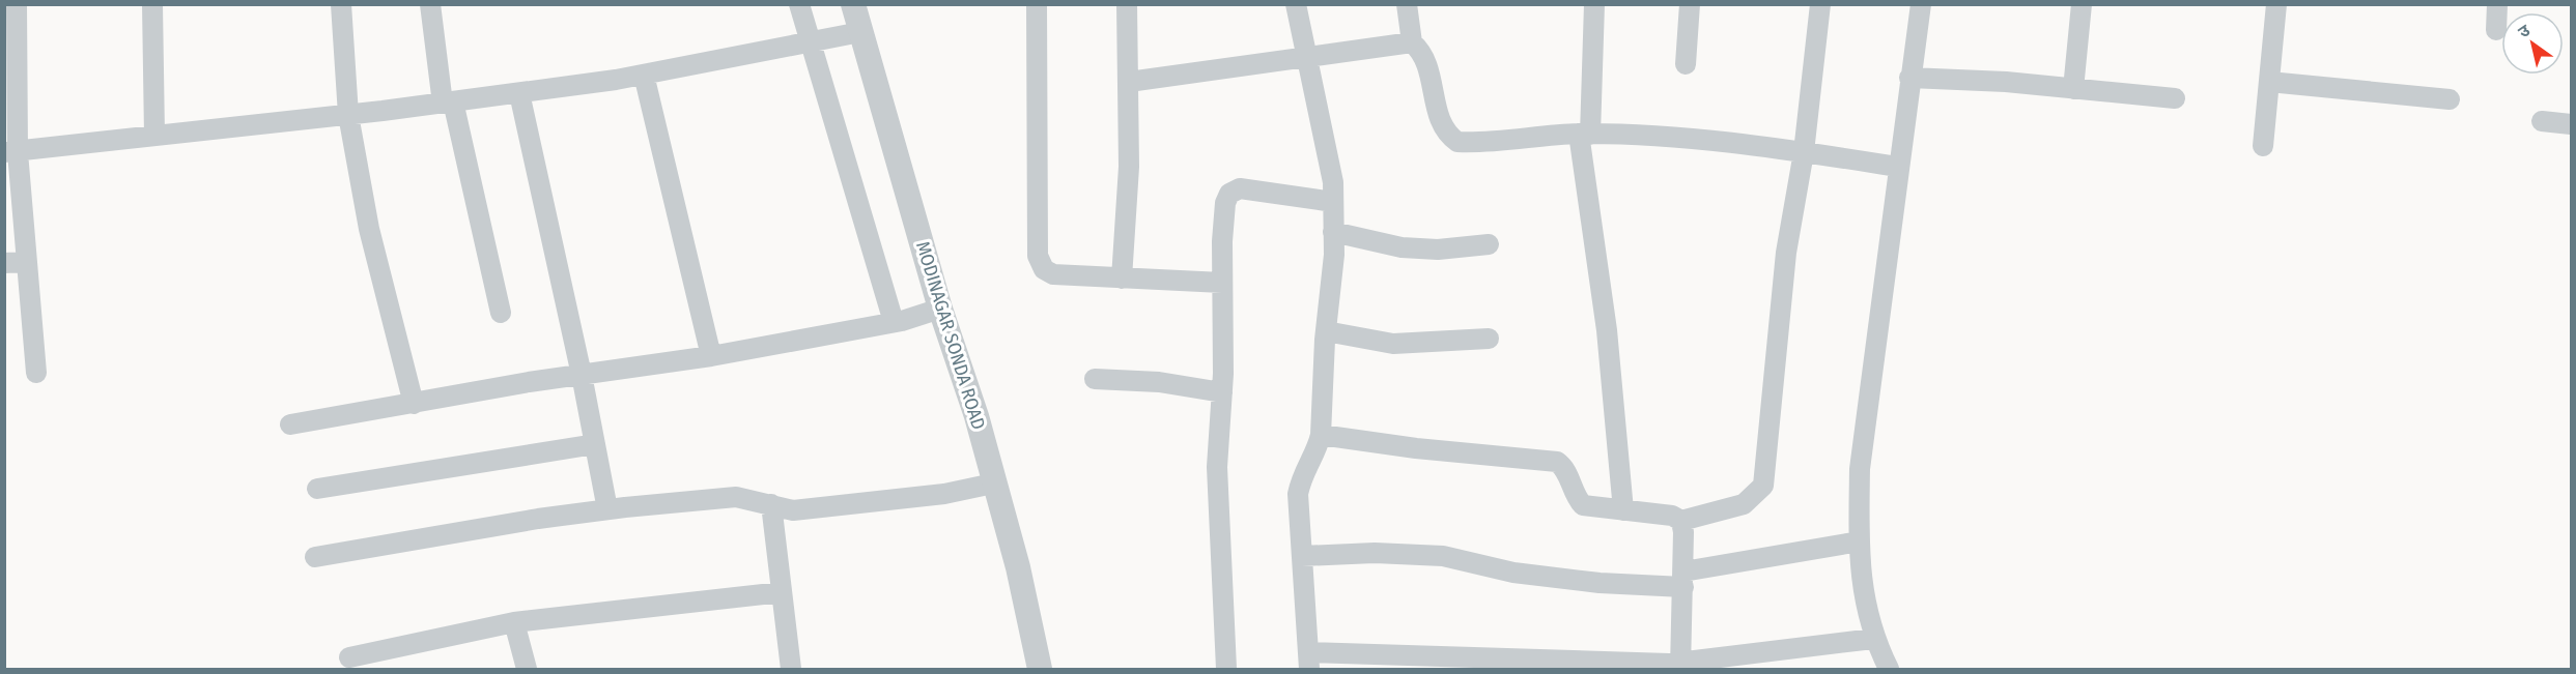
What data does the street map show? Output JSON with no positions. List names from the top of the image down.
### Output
{
  "streets": {
    "street": ["MODINAGAR SONDA ROAD"]
  },
  "north": "top left"
}
